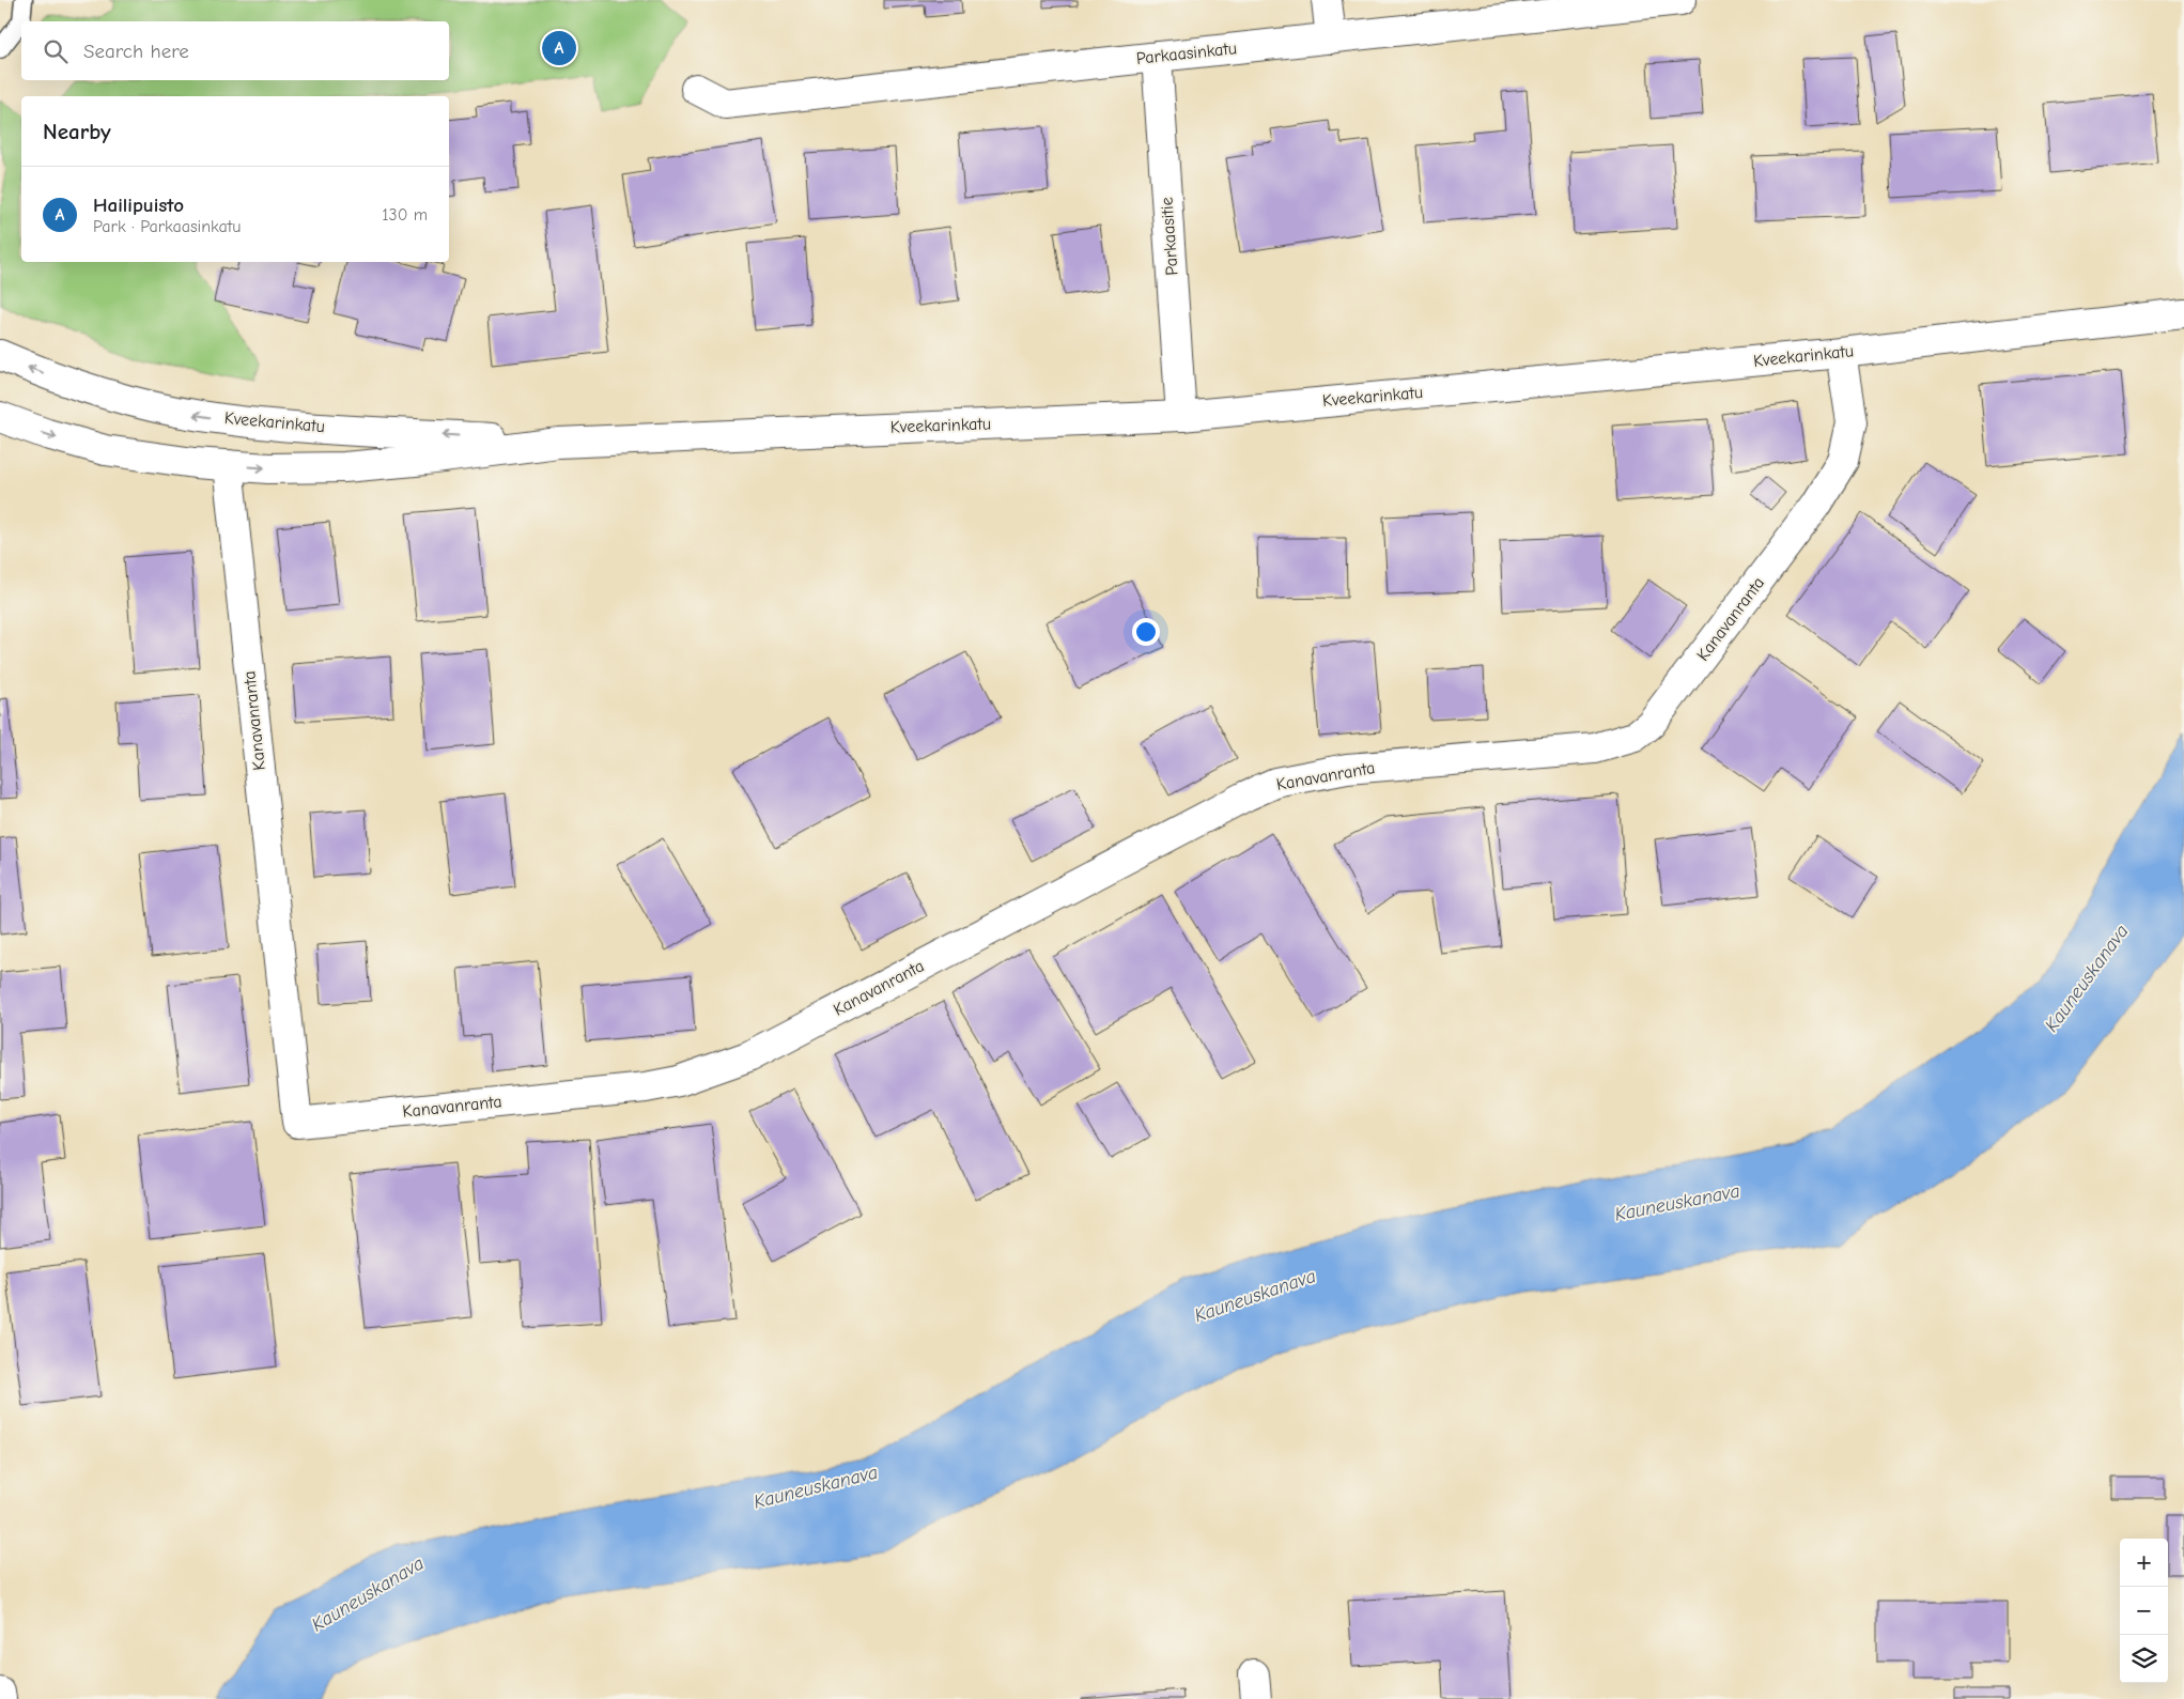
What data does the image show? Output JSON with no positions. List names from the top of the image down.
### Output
{
  "streets": {
    "street": [
      "Parkaasinkatu",
      "Parkaasitie",
      "Kveekarinkatu",
      "Kanavanranta"
    ]
  },
  "crossings": [
    ["Parkaasinkatu", "Parkaasitie"],
    ["Parkaasitie", "Kveekarinkatu"],
    ["Kveekarinkatu", "Kanavanranta"]
  ],
  "water": ["Kauneuskanava"],
  "page": {
    "search": "Search here",
    "pins": "A",
    "heading": "Nearby",
    "list": [
      {
        "mark": "A",
        "name": "Hailipuisto",
        "note": "Park · Parkaasinkatu",
        "value": "130 m"
      }
    ],
    "map_buttons": ["+", "−"]
  }
}
